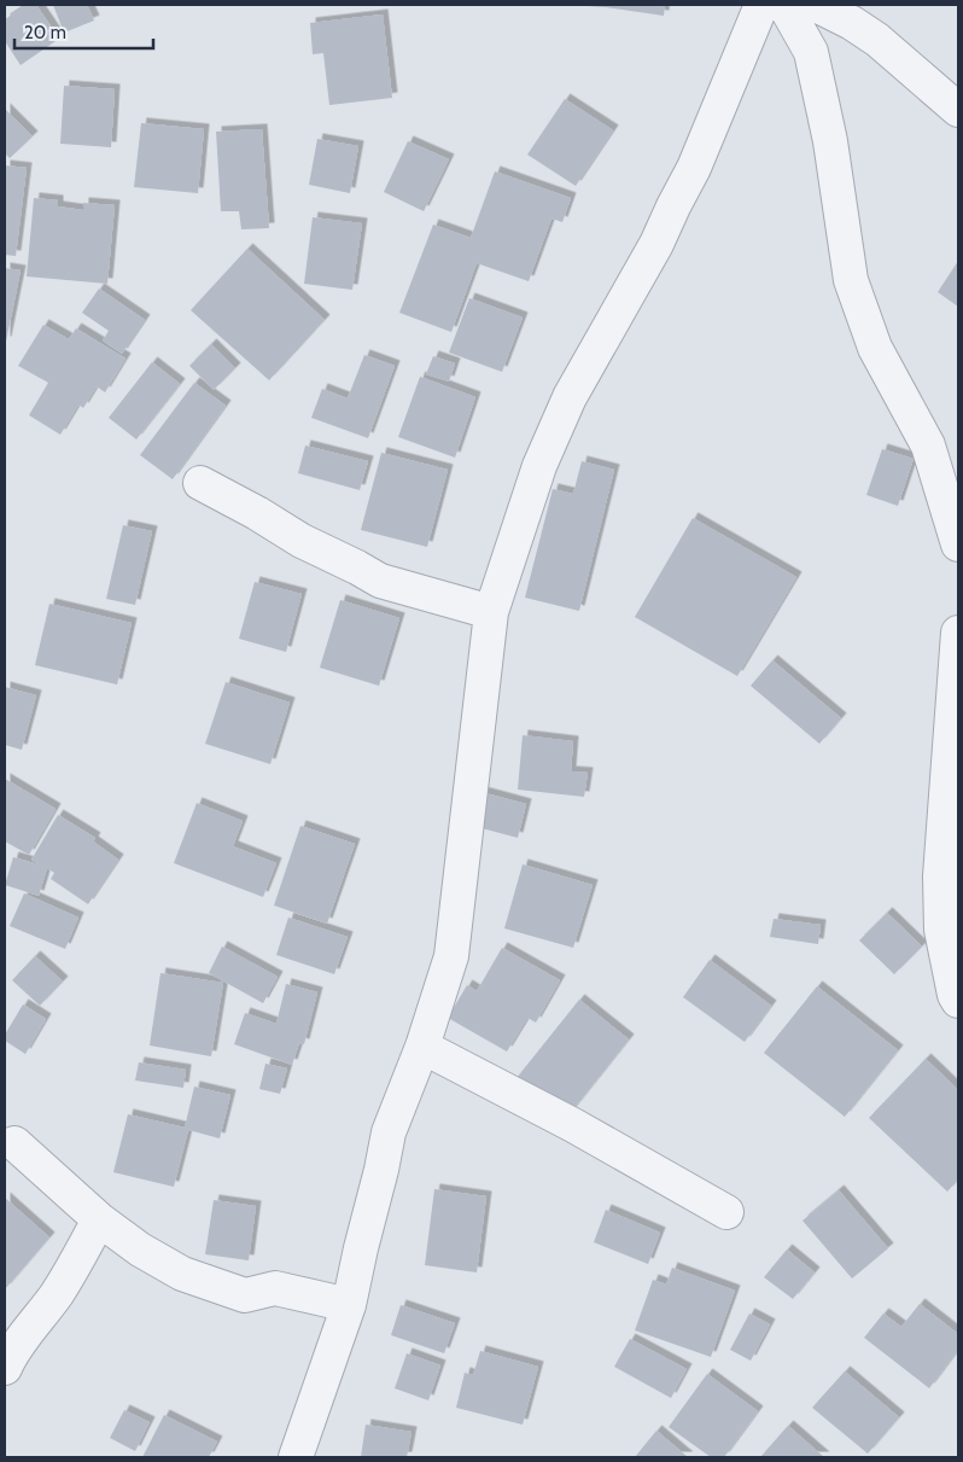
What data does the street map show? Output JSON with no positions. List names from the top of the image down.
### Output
{
  "scale_bar": "20 m"
}
